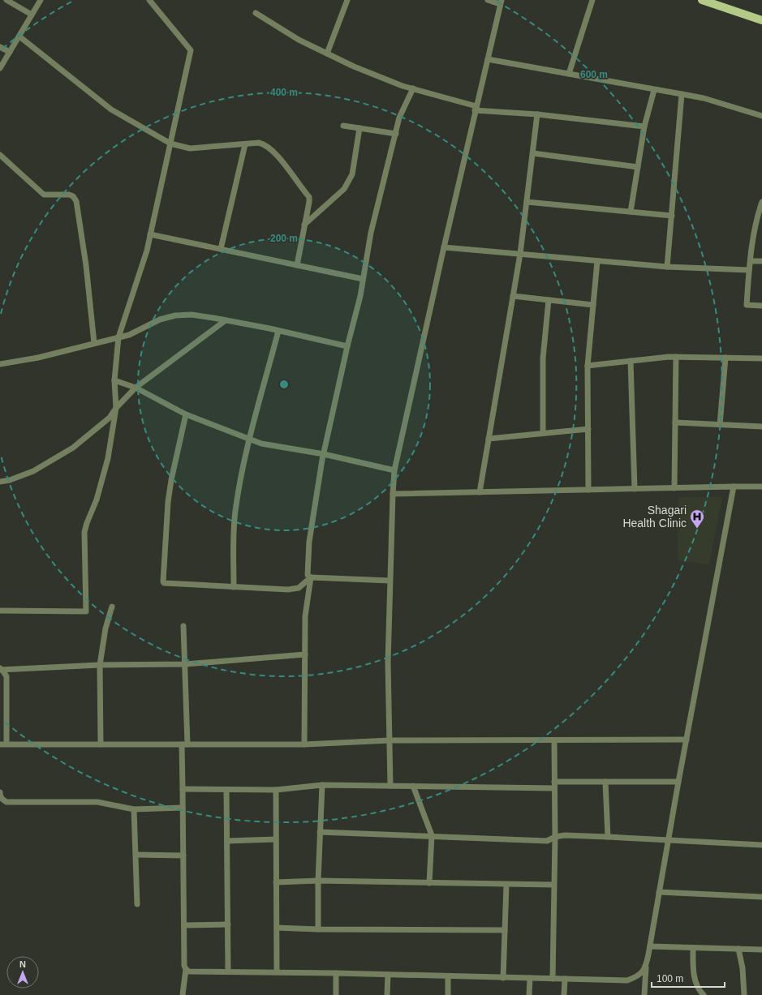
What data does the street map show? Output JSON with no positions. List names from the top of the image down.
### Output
{
  "places": {
    "hospital": ["Shagari Health Clinic"]
  },
  "scale_bar": "100 m",
  "north": "top",
  "rings": ["600 m", "400 m", "200 m"]
}
